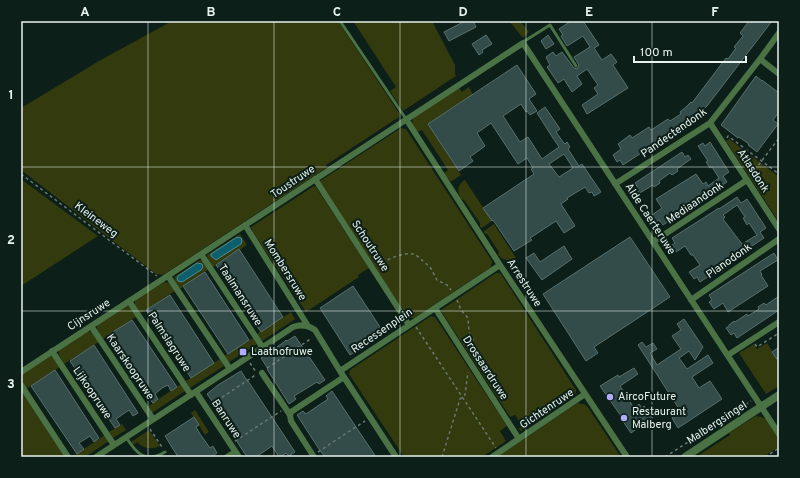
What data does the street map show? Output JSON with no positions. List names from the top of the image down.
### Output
{
  "streets": {
    "street": [
      "Pandectendonk",
      "Atlasdonk",
      "Toustruwe",
      "Mediaandonk",
      "Alde Caerteruwe",
      "Schoutruwe",
      "Planodonk",
      "Mombersruwe",
      "Arrestruwe",
      "Taalmansruwe",
      "Cijnsruwe",
      "Recessenplein",
      "Palmslagruwe",
      "Kaarskoopruwe",
      "Drossaardruwe",
      "Lijkoopruwe",
      "Gichtenruwe",
      "Banruwe",
      "Malbergsingel"
    ],
    "path": ["Kleineweg"]
  },
  "crossings": [
    ["Pandectendonk", "Atlasdonk"],
    ["Pandectendonk", "Alde Caerteruwe"],
    ["Atlasdonk", "Mediaandonk"],
    ["Toustruwe", "Alde Caerteruwe"],
    ["Toustruwe", "Schoutruwe"],
    ["Toustruwe", "Mombersruwe"],
    ["Toustruwe", "Arrestruwe"],
    ["Toustruwe", "Taalmansruwe"],
    ["Toustruwe", "Cijnsruwe"],
    ["Mediaandonk", "Alde Caerteruwe"],
    ["Alde Caerteruwe", "Planodonk"],
    ["Alde Caerteruwe", "Malbergsingel"],
    ["Kleineweg", "Cijnsruwe"],
    ["Schoutruwe", "Recessenplein"],
    ["Arrestruwe", "Recessenplein"],
    ["Arrestruwe", "Gichtenruwe"],
    ["Cijnsruwe", "Palmslagruwe"],
    ["Cijnsruwe", "Kaarskoopruwe"],
    ["Cijnsruwe", "Lijkoopruwe"],
    ["Recessenplein", "Drossaardruwe"],
    ["Palmslagruwe", "Banruwe"],
    ["Drossaardruwe", "Gichtenruwe"]
  ],
  "places": {
    "transit": ["Laathofruwe"],
    "other": ["AircoFuture", "Restaurant Malberg"]
  },
  "scale_bar": "100 m",
  "grid": {
    "columns": [
      "A",
      "B",
      "C",
      "D",
      "E",
      "F"
    ],
    "rows": ["1", "2", "3"]
  }
}
